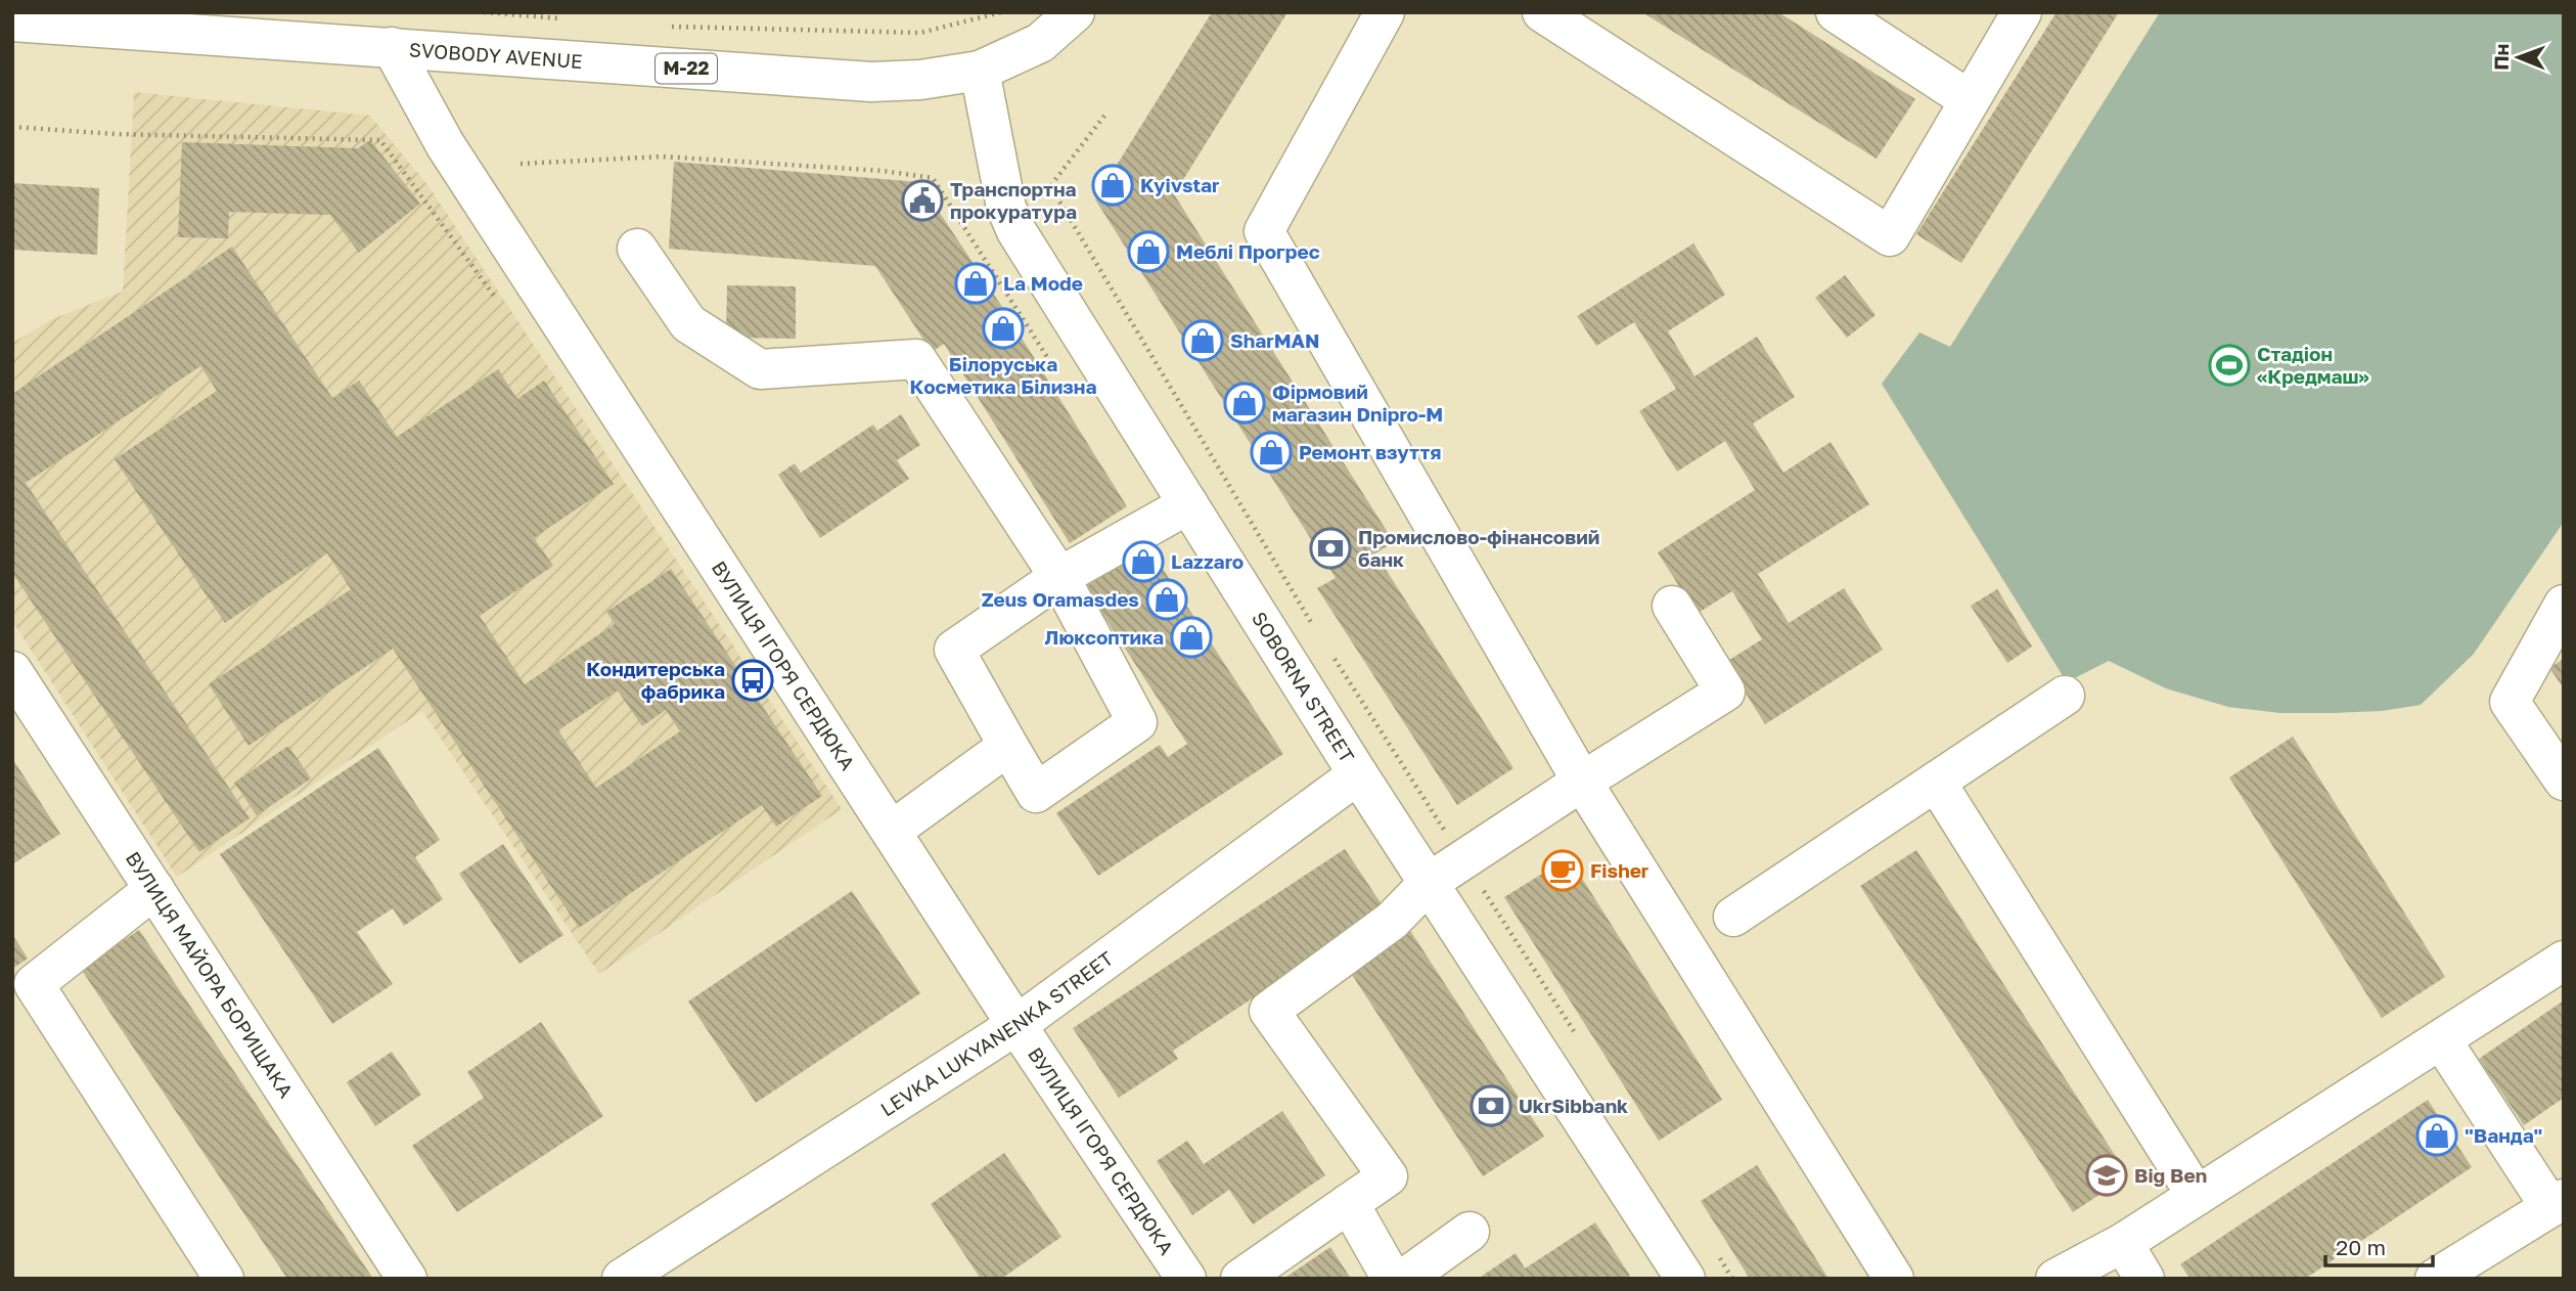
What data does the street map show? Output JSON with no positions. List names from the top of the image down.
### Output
{
  "streets": {
    "main road": [
      "SVOBODY AVENUE",
      "М-22",
      "ВУЛИЦЯ ІГОРЯ СЕРДЮКА",
      "SOBORNA STREET",
      "ВУЛИЦЯ МАЙОРА БОРИЩАКА",
      "LEVKA LUKYANENKA STREET"
    ]
  },
  "crossings": [
    ["SVOBODY AVENUE", "М-22"],
    ["SVOBODY AVENUE", "ВУЛИЦЯ ІГОРЯ СЕРДЮКА"],
    ["SVOBODY AVENUE", "SOBORNA STREET"],
    ["М-22", "SOBORNA STREET"],
    ["ВУЛИЦЯ ІГОРЯ СЕРДЮКА", "LEVKA LUKYANENKA STREET"],
    ["SOBORNA STREET", "LEVKA LUKYANENKA STREET"]
  ],
  "places": {
    "shop": [
      "Kyivstar",
      "Меблі Прогрес",
      "La Mode",
      "Білоруська Косметика Білизна",
      "SharMAN",
      "Фірмовий магазин Dnipro-M",
      "Ремонт взуття",
      "Lazzaro",
      "Zeus Oramasdes",
      "Люксоптика",
      "\"Ванда\""
    ],
    "public building": ["Транспортна прокуратура"],
    "sports": ["Стадіон «Кредмаш»"],
    "bank": ["Промислово-фінансовий банк", "UkrSibbank"],
    "bus stop": ["Кондитерська фабрика"],
    "cafe": ["Fisher"],
    "school or university": ["Big Ben"]
  },
  "scale_bar": "20 m",
  "north": "left"
}
